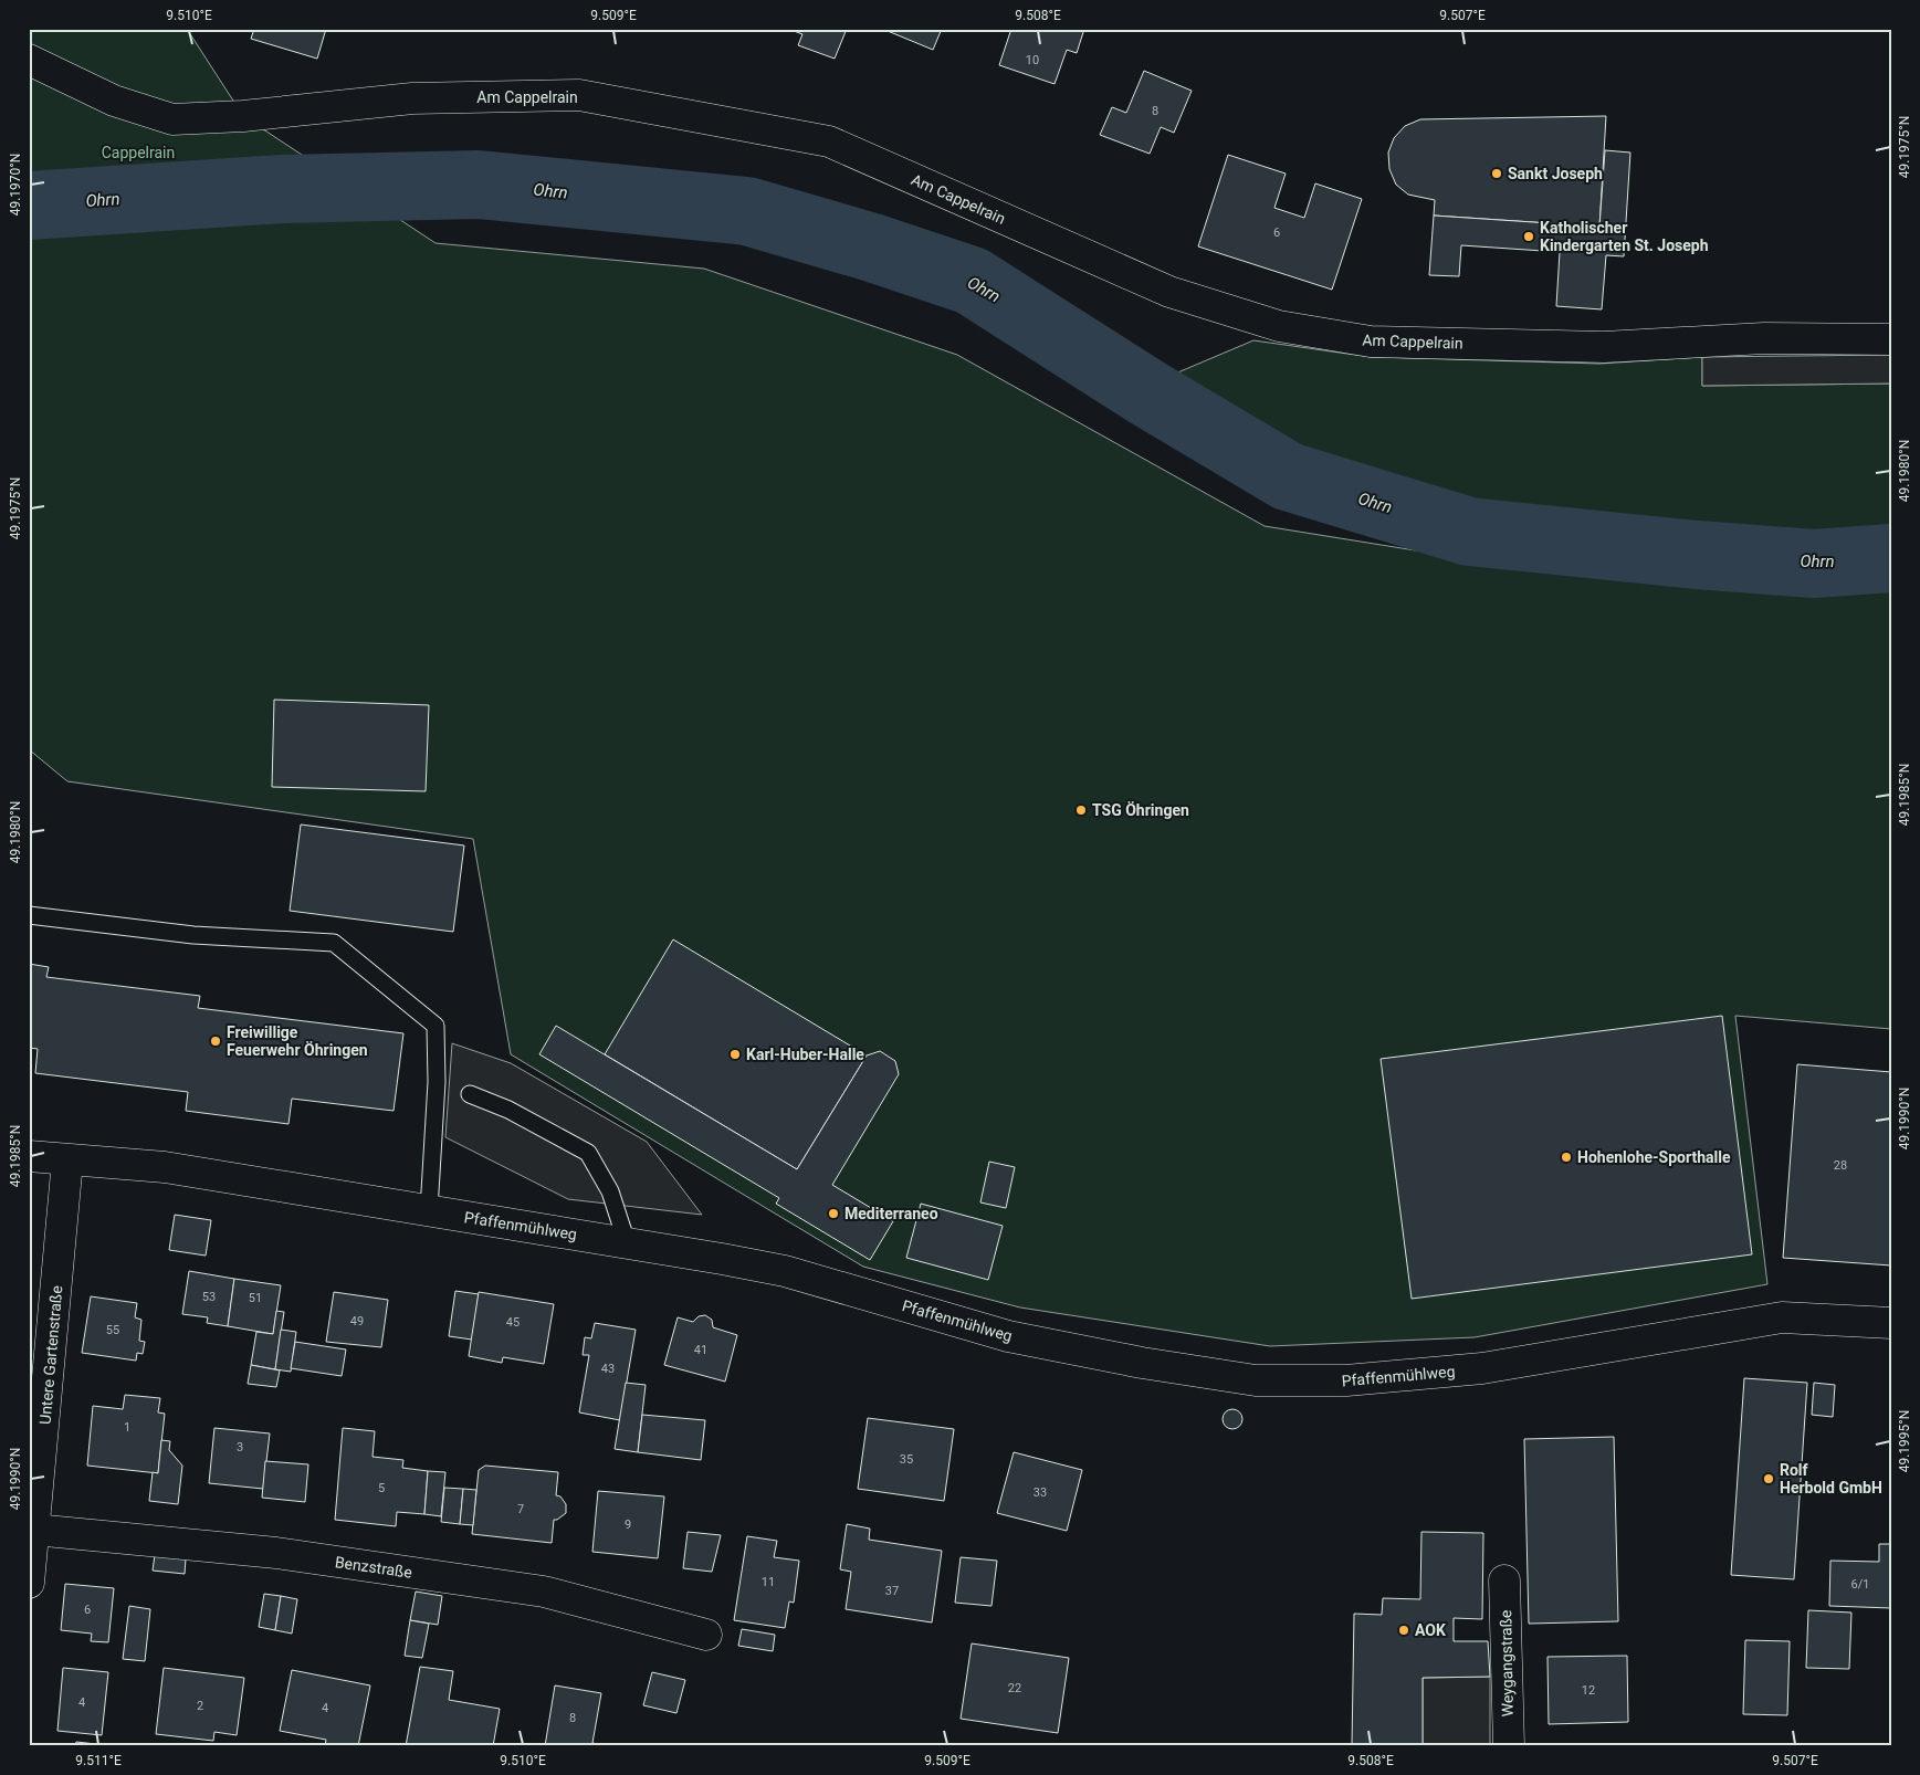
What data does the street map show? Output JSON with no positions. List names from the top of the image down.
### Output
{
  "streets": {
    "street": [
      "Am Cappelrain",
      "Pfaffenmühlweg",
      "Untere Gartenstraße",
      "Benzstraße",
      "Weygangstraße"
    ]
  },
  "crossings": [
    ["Pfaffenmühlweg", "Untere Gartenstraße"],
    ["Untere Gartenstraße", "Benzstraße"]
  ],
  "water": ["Ohrn"],
  "parks": ["Cappelrain"],
  "places": [
    "Sankt Joseph",
    "Katholischer Kindergarten St. Joseph",
    "TSG Öhringen",
    "Freiwillige Feuerwehr Öhringen",
    "Karl-Huber-Halle",
    "Hohenlohe-Sporthalle",
    "Mediterraneo",
    "Rolf Herbold GmbH",
    "AOK"
  ],
  "house_numbers": [
    "10",
    "8",
    "6",
    "28",
    "53",
    "51",
    "49",
    "45",
    "55",
    "41",
    "43",
    "1",
    "3",
    "35",
    "5",
    "33",
    "7",
    "9",
    "11",
    "6/1",
    "37",
    "6",
    "22",
    "12",
    "4",
    "2",
    "4",
    "8"
  ],
  "coordinates": [
    "9.510°E",
    "9.509°E",
    "9.508°E",
    "9.507°E",
    "49.1975°N",
    "49.1970°N",
    "49.1980°N",
    "49.1985°N",
    "49.1990°N",
    "49.1995°N",
    "9.511°E"
  ]
}
